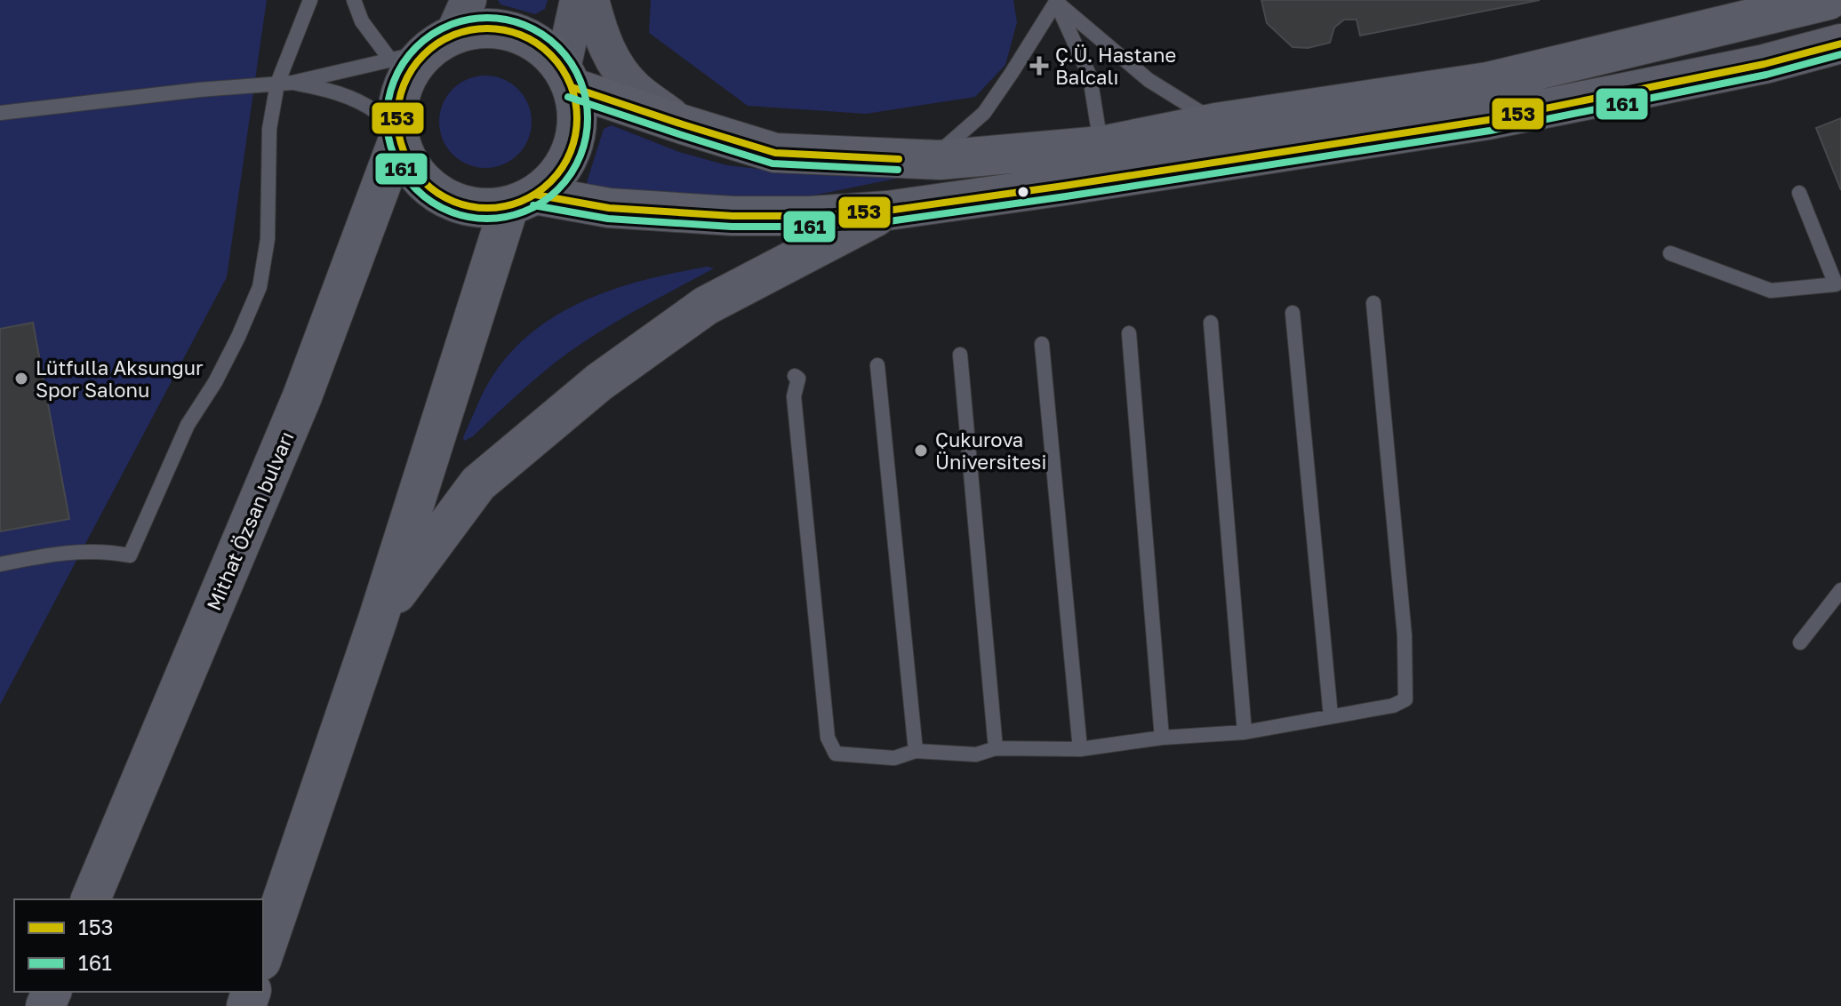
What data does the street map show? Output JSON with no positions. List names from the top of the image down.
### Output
{
  "streets": {
    "main road": ["Mithat Özsan bulvarı"]
  },
  "places": {
    "health": ["Ç.Ü. Hastane Balcalı"],
    "other": ["Lütfulla Aksungur Spor Salonu", "Çukurova Üniversitesi"]
  },
  "lines": ["transit line 161", "transit line 153"],
  "legend": ["153", "161"]
}
